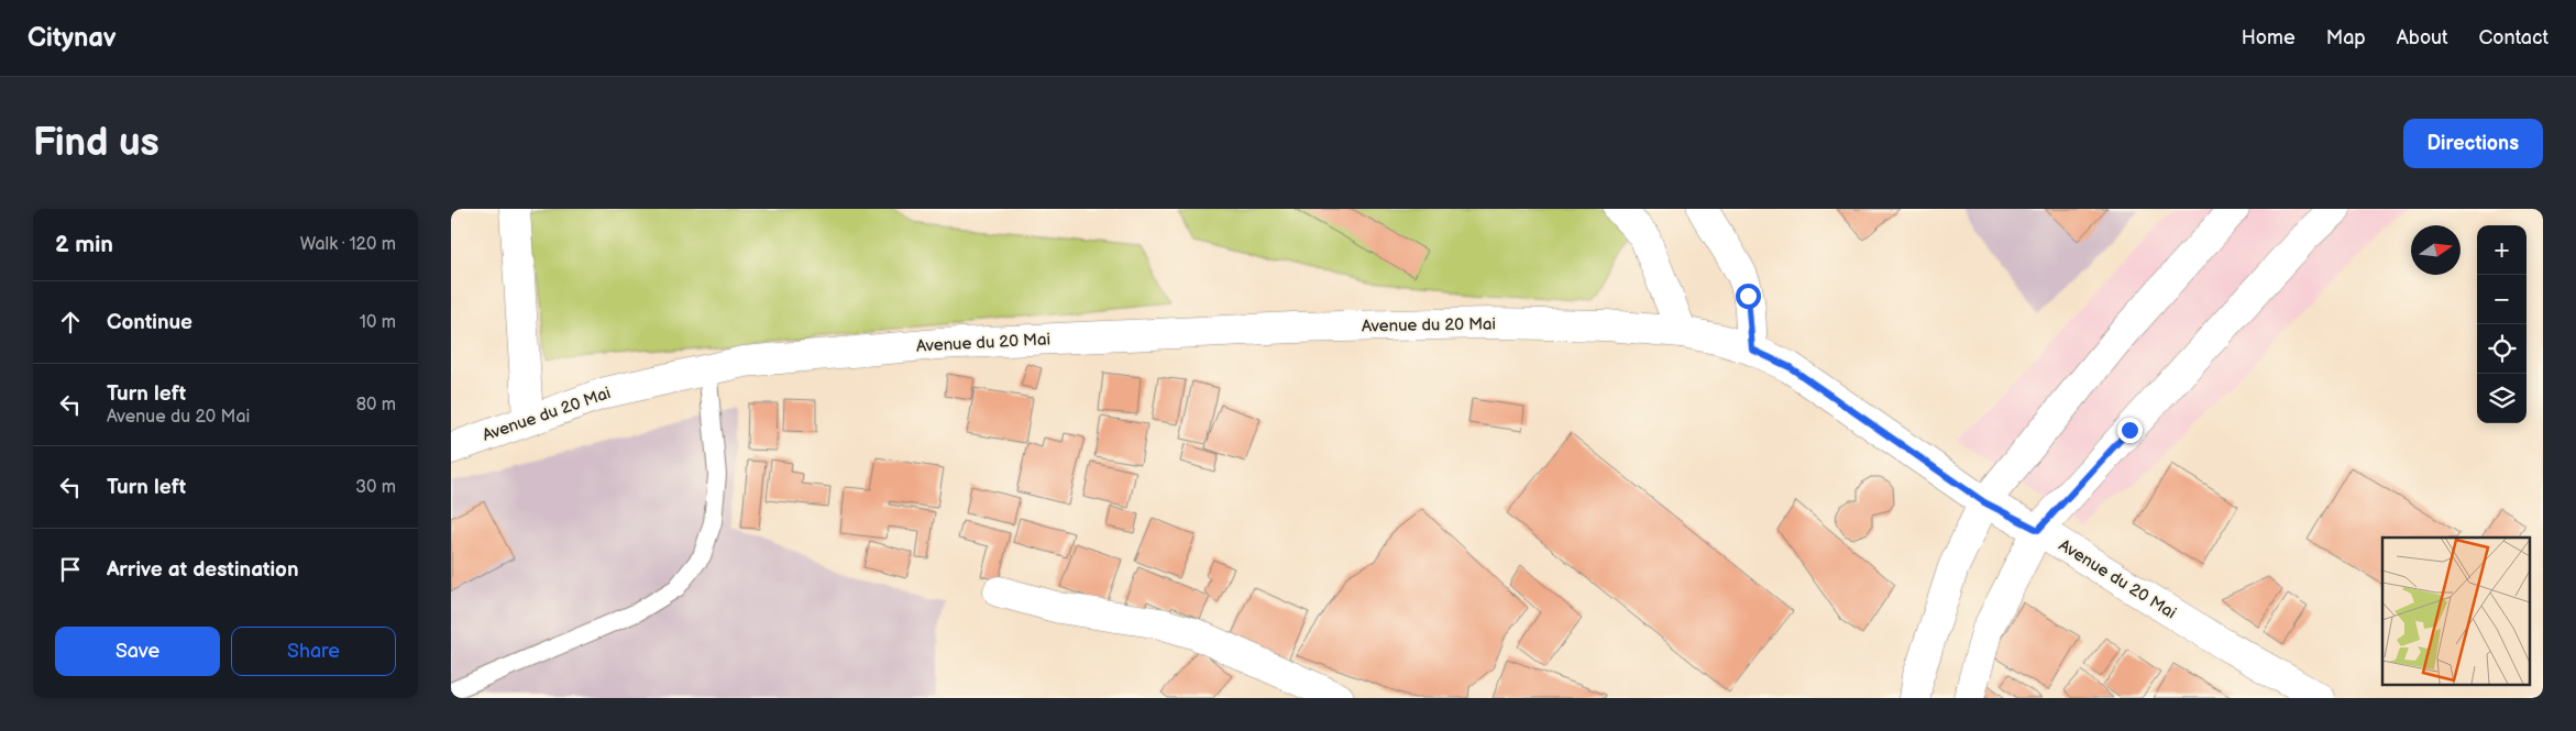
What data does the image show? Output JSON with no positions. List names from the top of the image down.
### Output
{
  "streets": {
    "main road": ["Avenue du 20 Mai"]
  },
  "north": "right",
  "page": {
    "header": "Citynav",
    "nav": [
      "Home",
      "Map",
      "About",
      "Contact"
    ],
    "buttons": [
      "Directions",
      ["Save", "Share"]
    ],
    "title": "Find us",
    "heading": ["2 min", "Walk · 120 m"],
    "map_buttons": ["+", "−"],
    "list": [
      ["Continue", "10 m"],
      ["Turn left", "Avenue du 20 Mai", "80 m"],
      ["Turn left", "30 m"],
      "Arrive at destination"
    ]
  }
}
